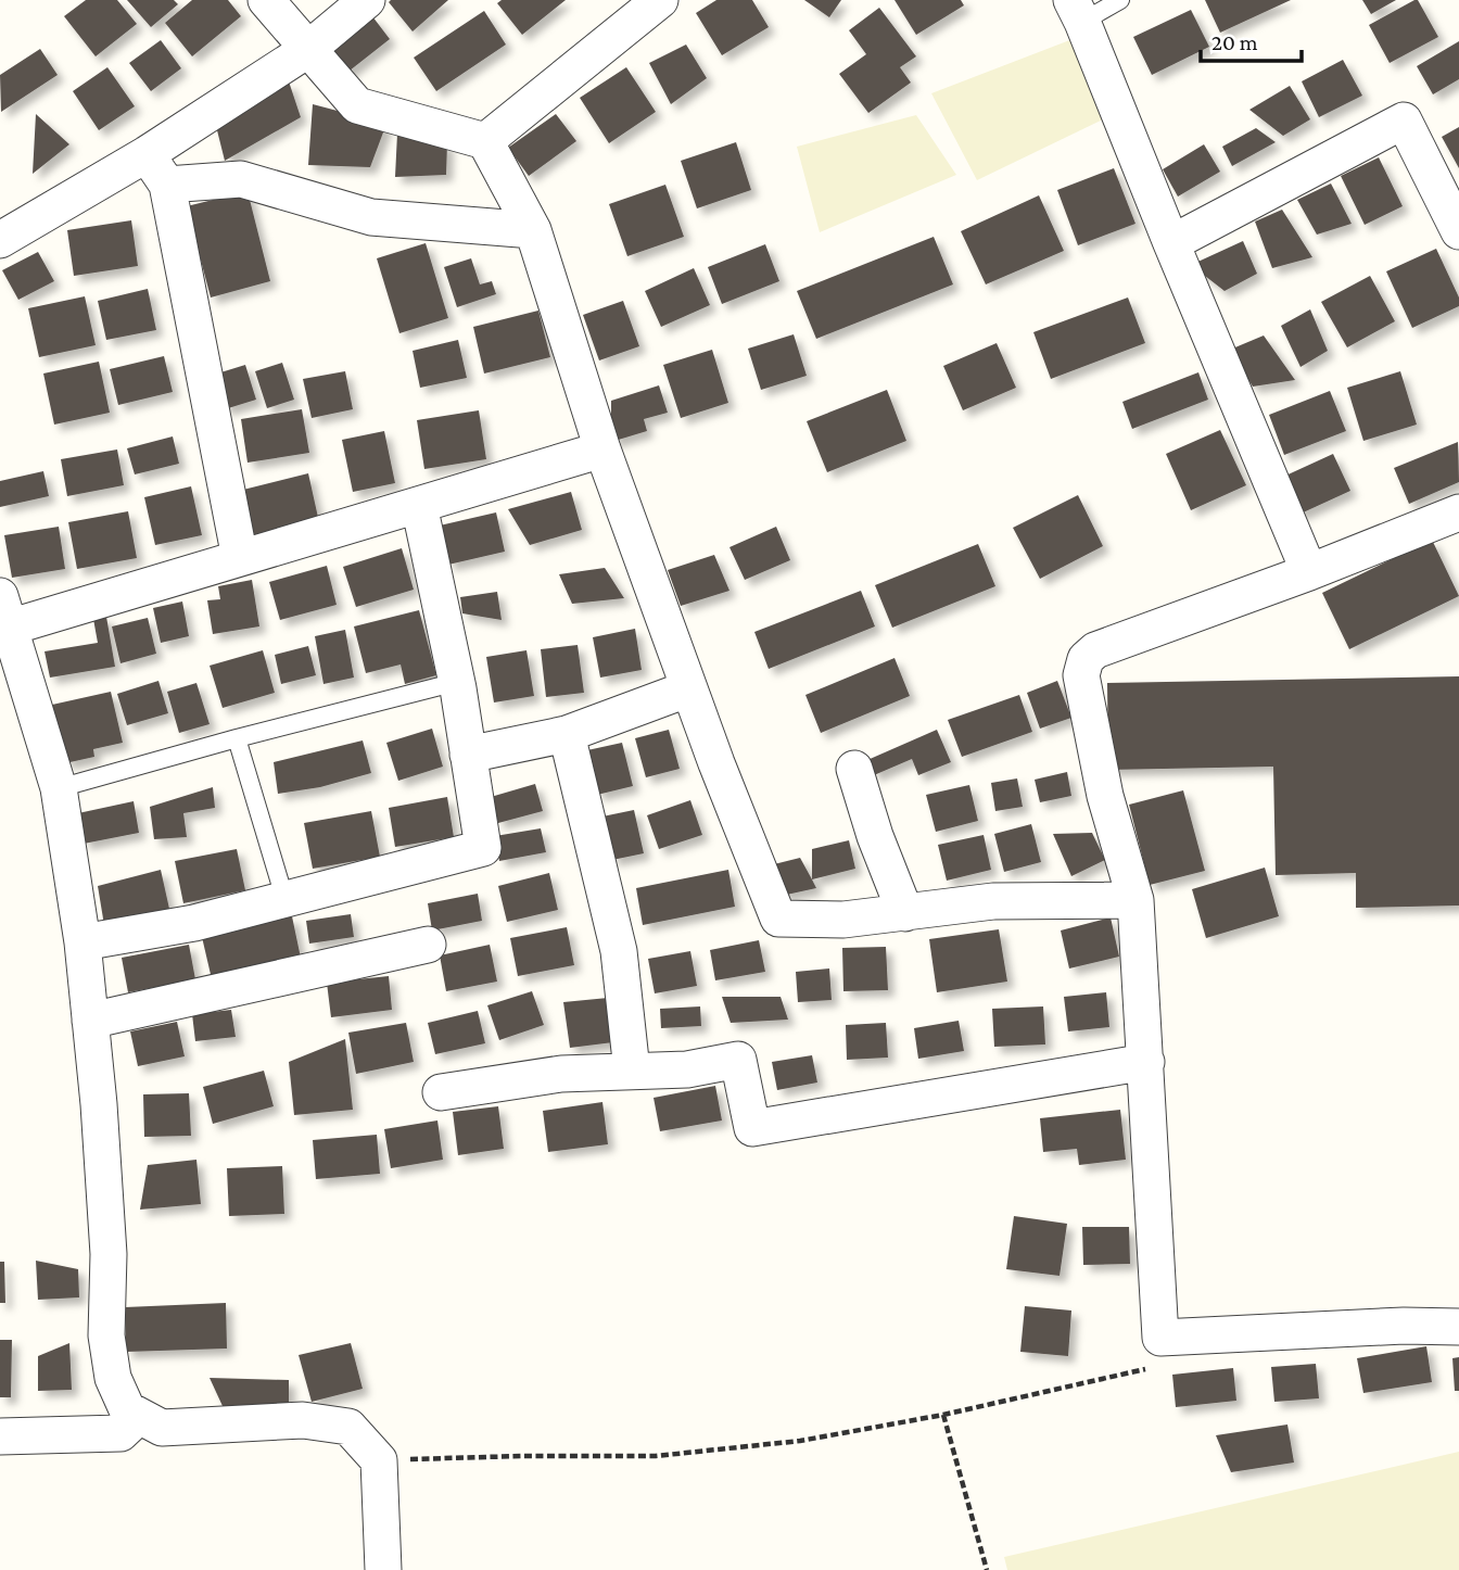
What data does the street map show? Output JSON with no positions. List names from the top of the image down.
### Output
{
  "scale_bar": "20 m"
}
